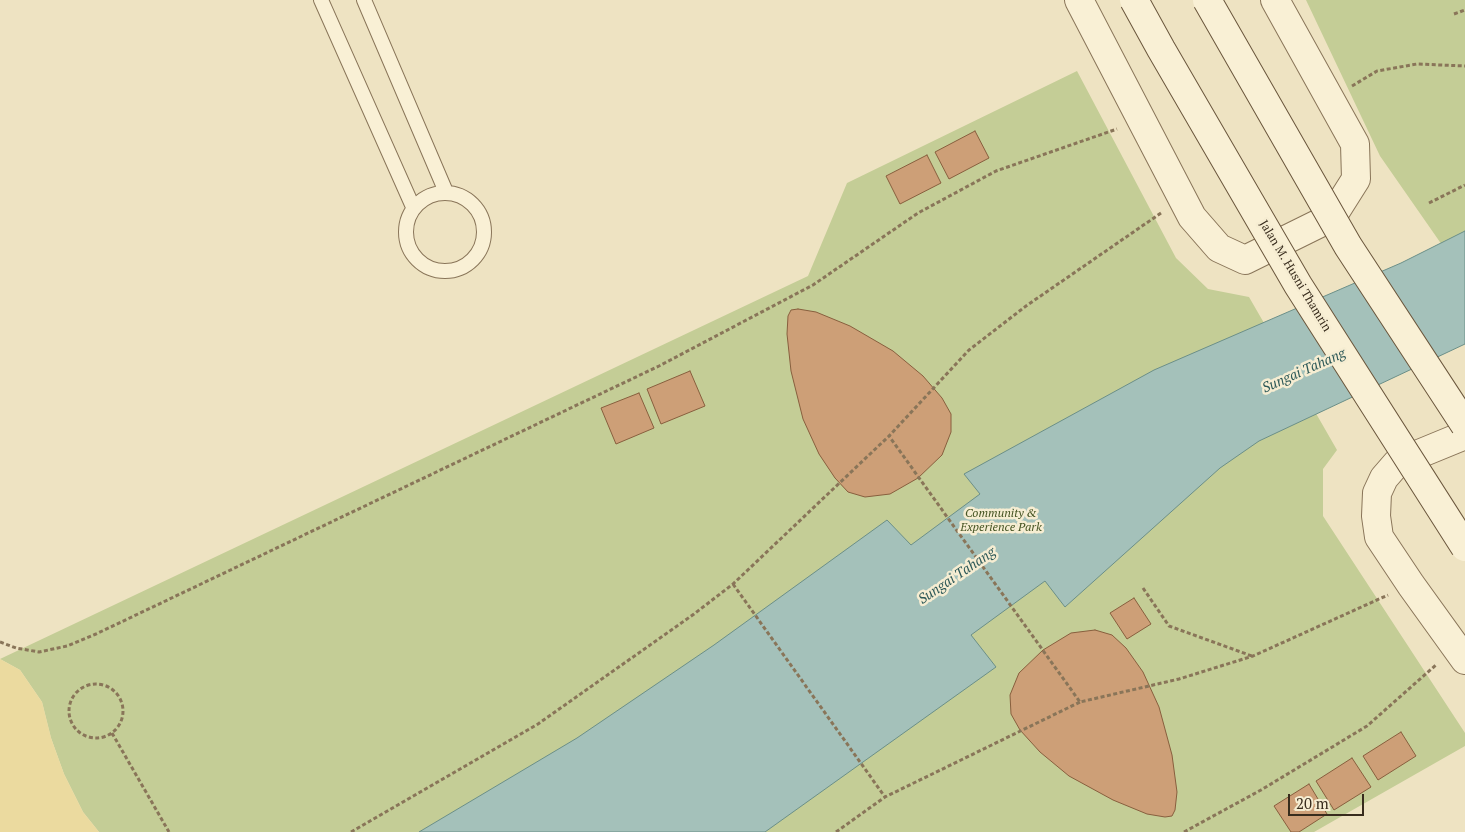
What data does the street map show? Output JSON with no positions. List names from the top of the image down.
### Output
{
  "streets": {
    "main road": ["Jalan M. Husni Thamrin"]
  },
  "water": ["Sungai Tahang"],
  "parks": ["Community & Experience Park"],
  "scale_bar": "20 m"
}
